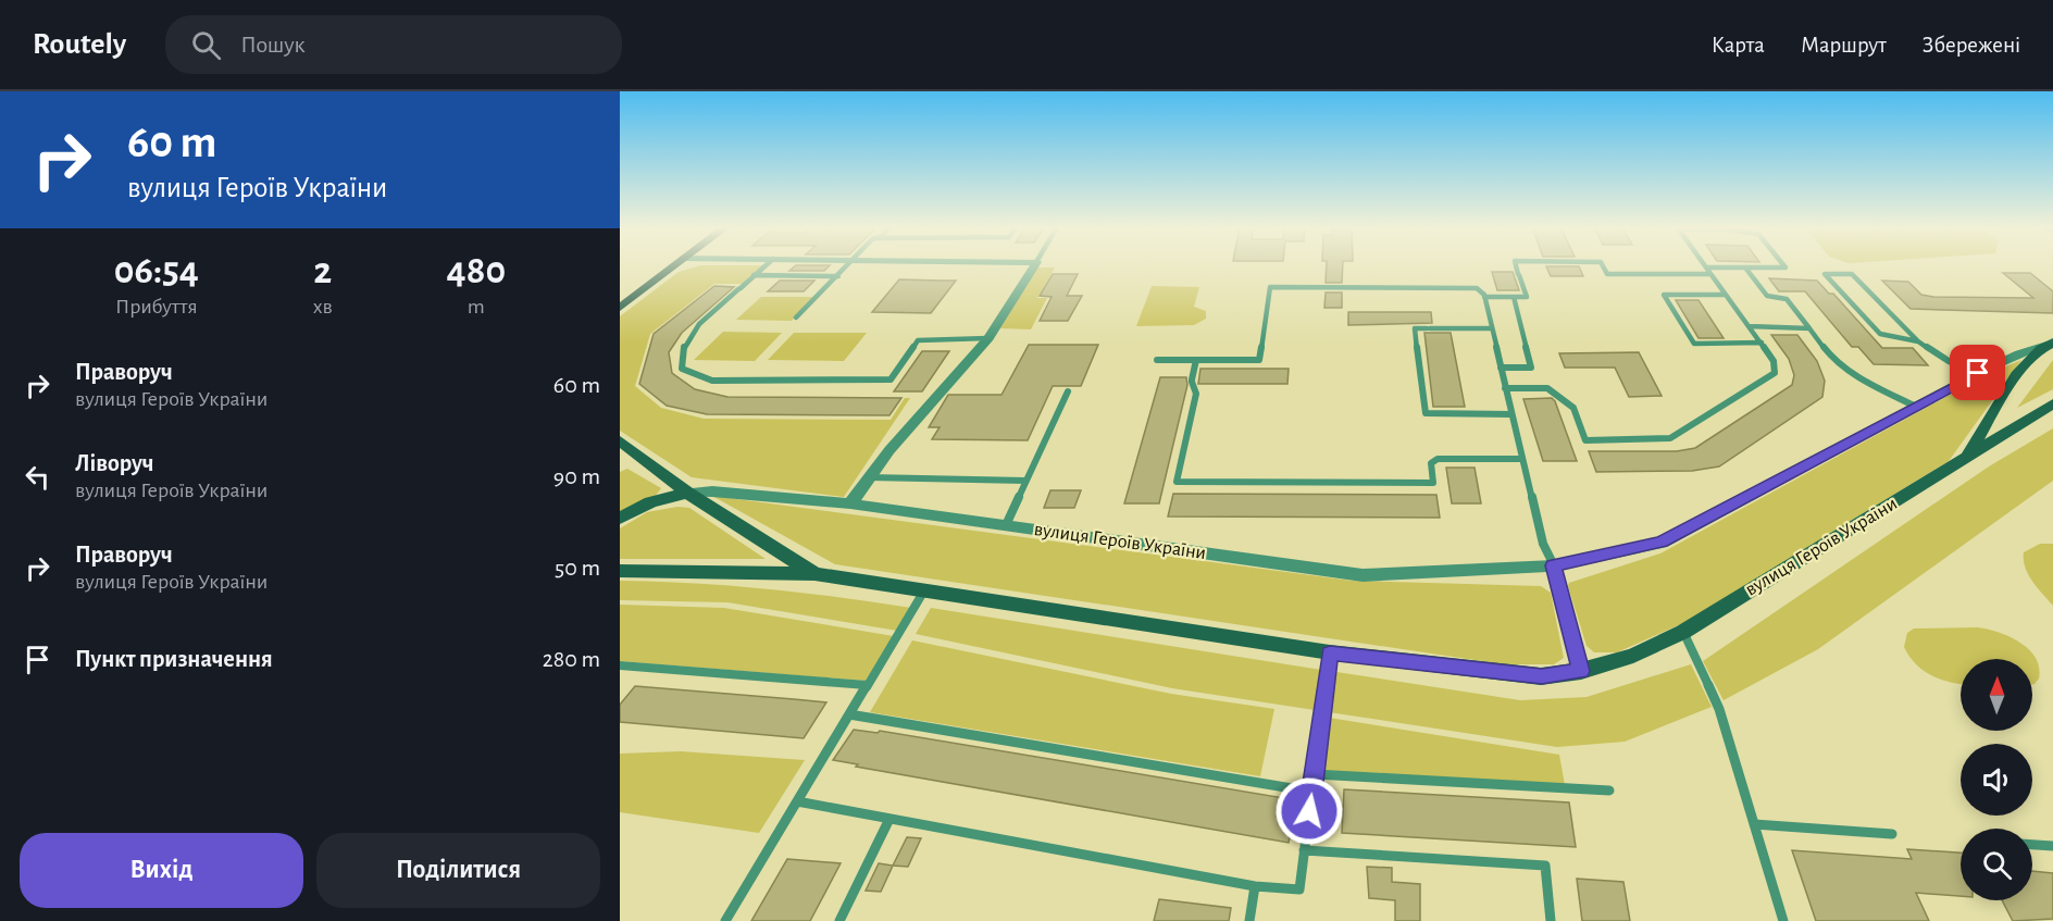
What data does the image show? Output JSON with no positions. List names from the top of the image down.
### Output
{
  "streets": {
    "main road": ["вулиця Героїв України"]
  },
  "north": "top",
  "page": {
    "header": "Routely",
    "search": "Пошук",
    "nav": ["Карта", "Маршрут", "Збережені"],
    "turn": ["60 m", "вулиця Героїв України"],
    "eta": [
      "06:54",
      "Прибуття",
      "2",
      "хв",
      "480",
      "m"
    ],
    "list": [
      {
        "name": "Праворуч",
        "note": "вулиця Героїв України",
        "value": "60 m"
      },
      {
        "name": "Ліворуч",
        "note": "вулиця Героїв України",
        "value": "90 m"
      },
      {
        "name": "Праворуч",
        "note": "вулиця Героїв України",
        "value": "50 m"
      },
      {
        "name": "Пункт призначення",
        "value": "280 m"
      }
    ],
    "buttons": ["Вихід", "Поділитися"]
  }
}
